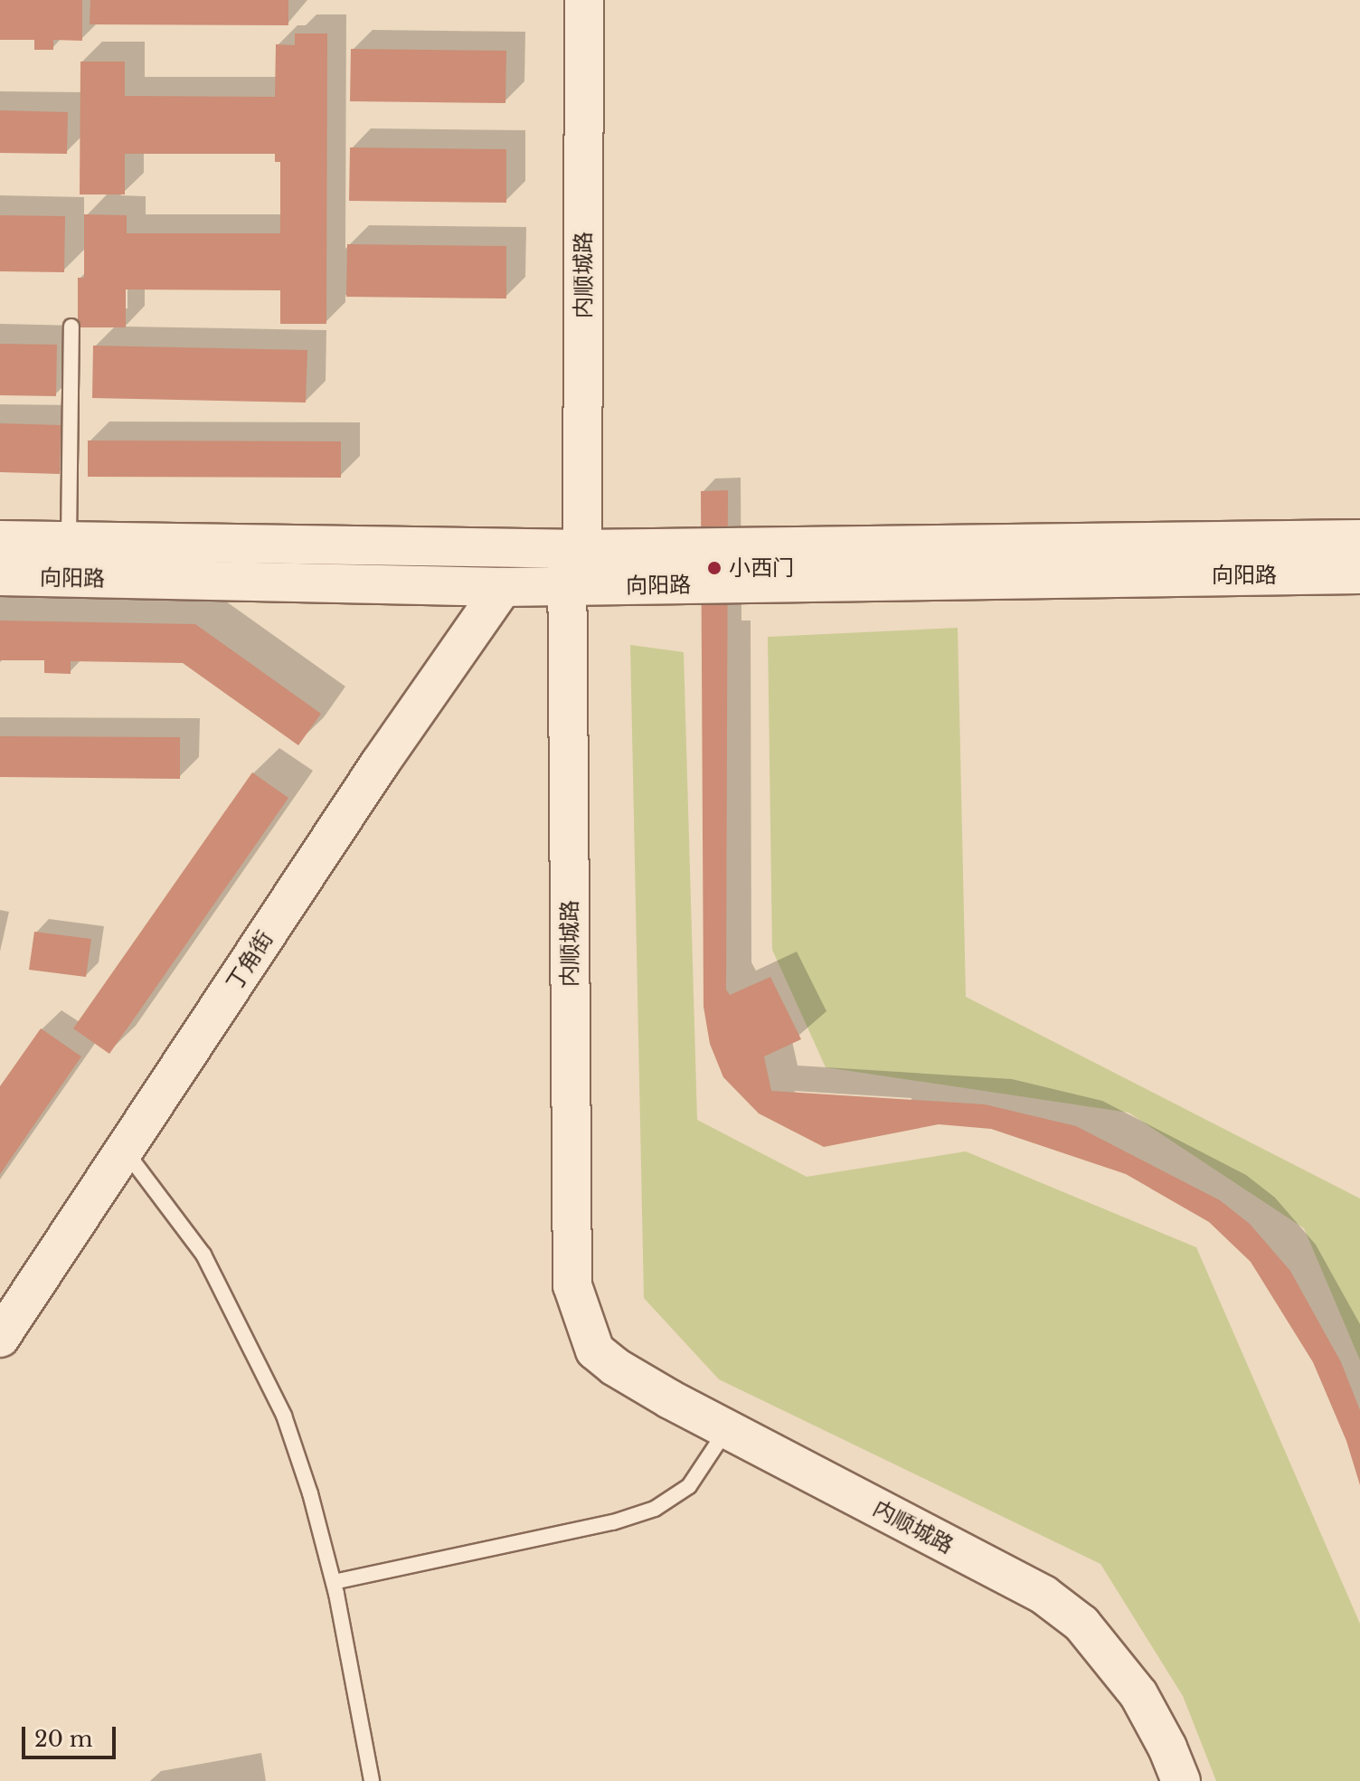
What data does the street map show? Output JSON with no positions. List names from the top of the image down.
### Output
{
  "streets": {
    "street": ["内顺城路", "向阳路", "丁角街"]
  },
  "crossings": [
    ["内顺城路", "向阳路"],
    ["向阳路", "丁角街"]
  ],
  "places": ["小西门"],
  "scale_bar": "20 m"
}
